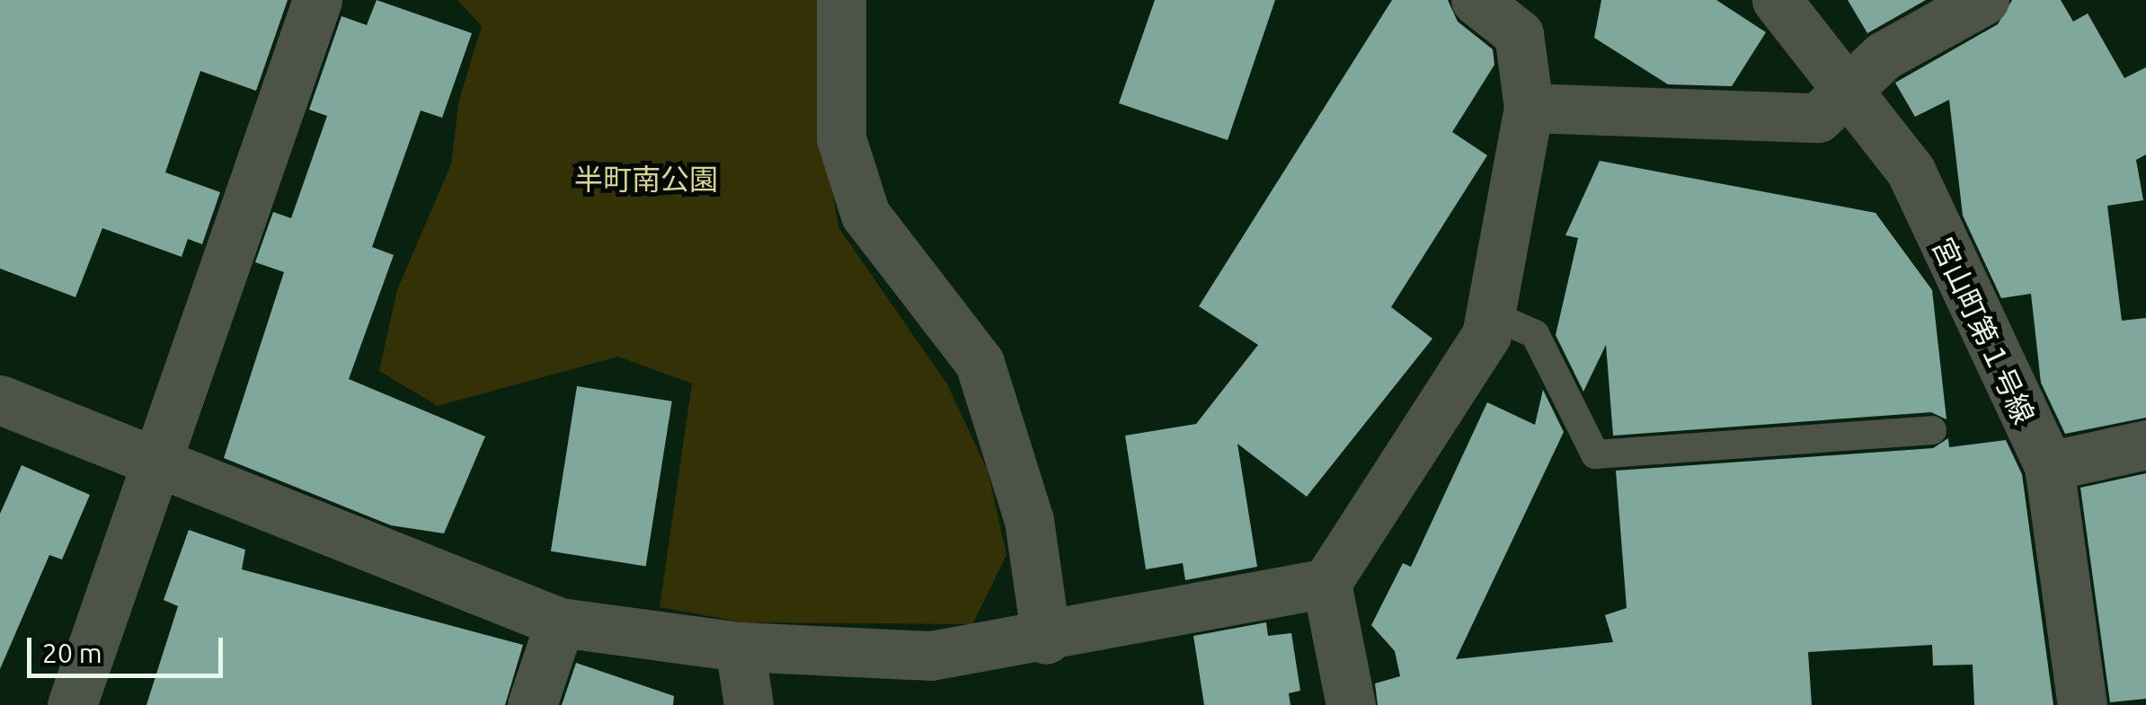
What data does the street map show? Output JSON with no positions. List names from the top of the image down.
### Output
{
  "streets": {
    "street": ["宮山町第１号線"]
  },
  "parks": ["半町南公園"],
  "scale_bar": "20 m"
}
